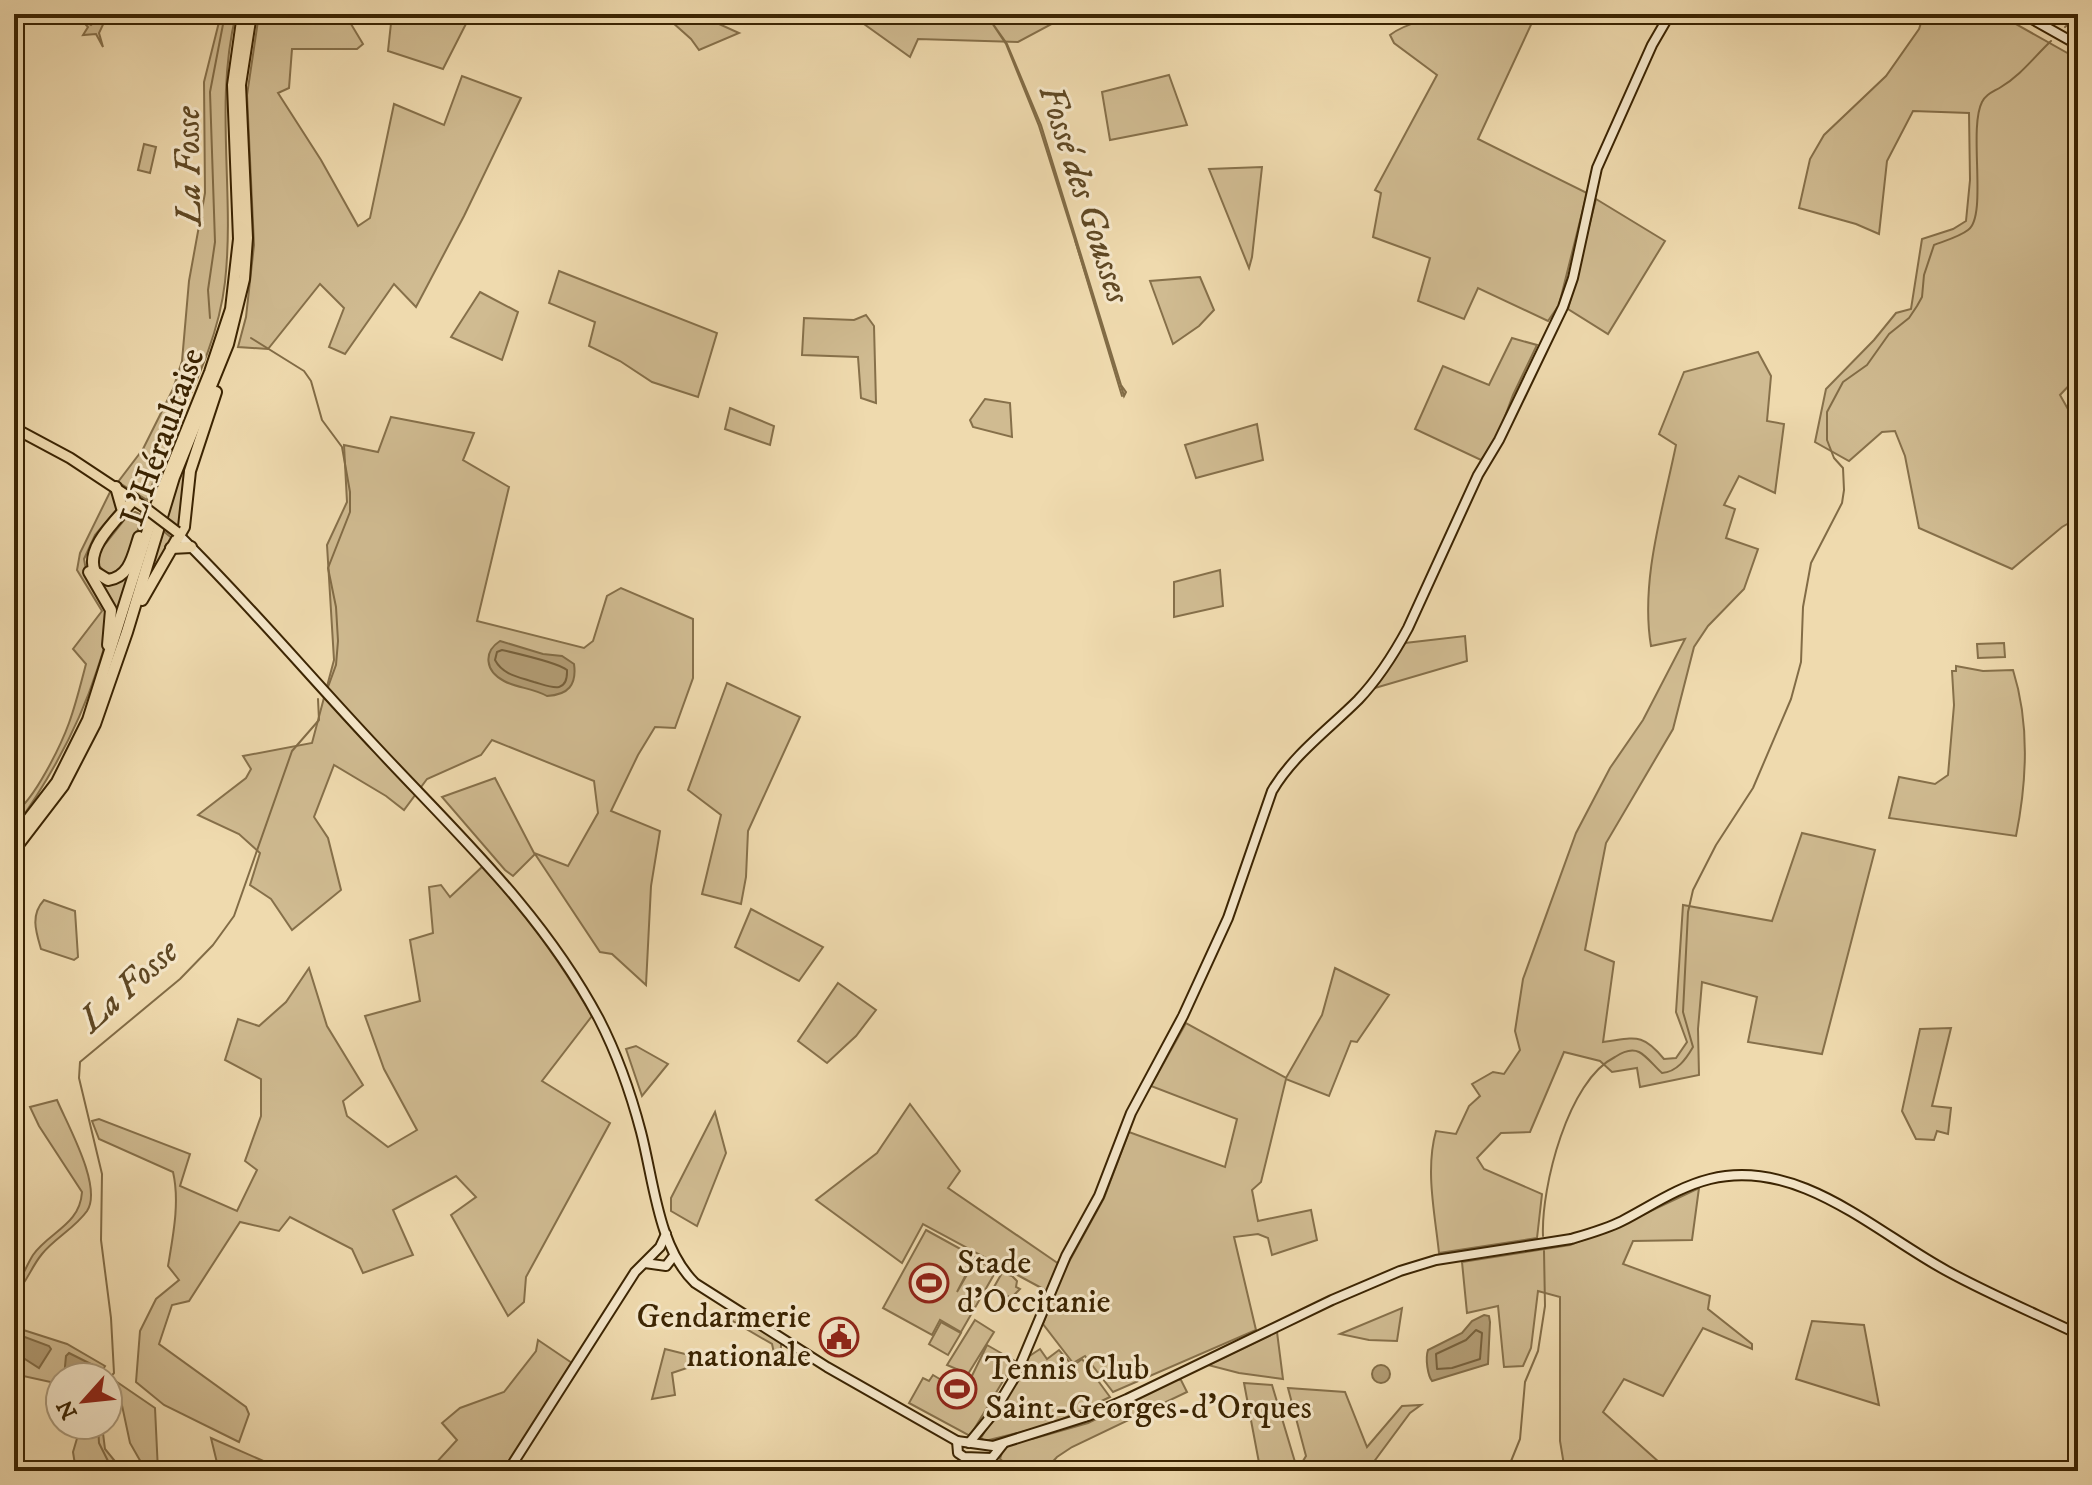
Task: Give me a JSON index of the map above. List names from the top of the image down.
{
  "streets": {
    "highway": ["L'Héraultaise"]
  },
  "water": ["La Fosse", "Fossé des Gousses"],
  "places": {
    "sports": ["Stade d'Occitanie", "Tennis Club Saint-Georges-d'Orques"],
    "public building": ["Gendarmerie nationale"]
  },
  "north": "bottom left"
}
